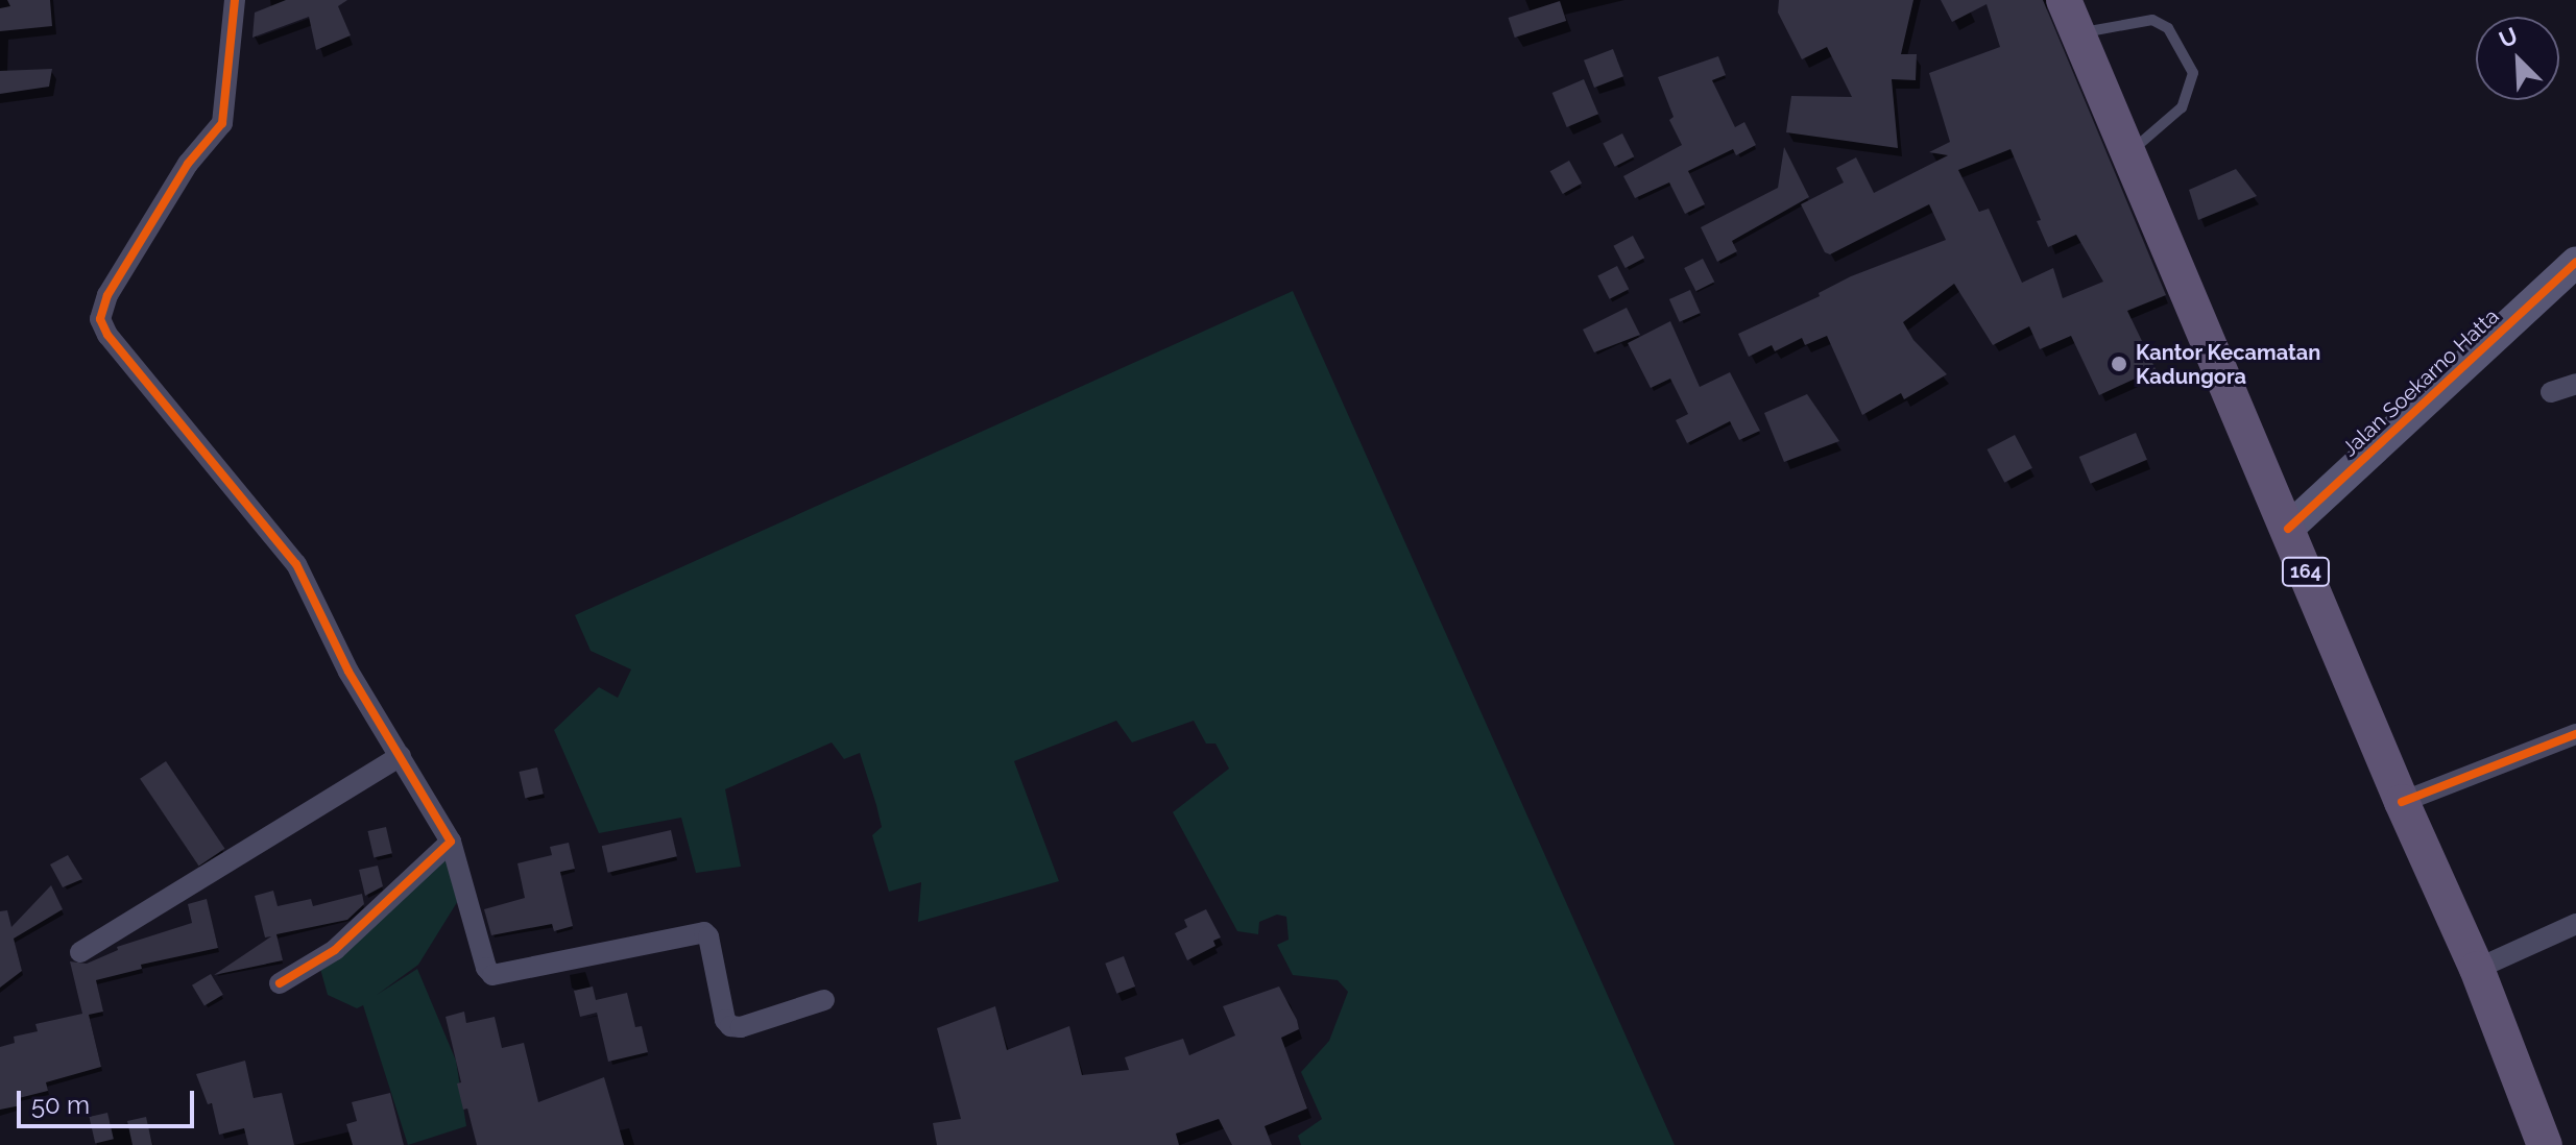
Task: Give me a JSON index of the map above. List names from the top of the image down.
{
  "streets": {
    "main road": ["164"],
    "street": ["Jalan Soekarno Hatta"]
  },
  "crossings": [
    ["Jalan Soekarno Hatta", "164"]
  ],
  "places": ["Kantor Kecamatan Kadungora"],
  "scale_bar": "50 m",
  "north": "top left"
}
